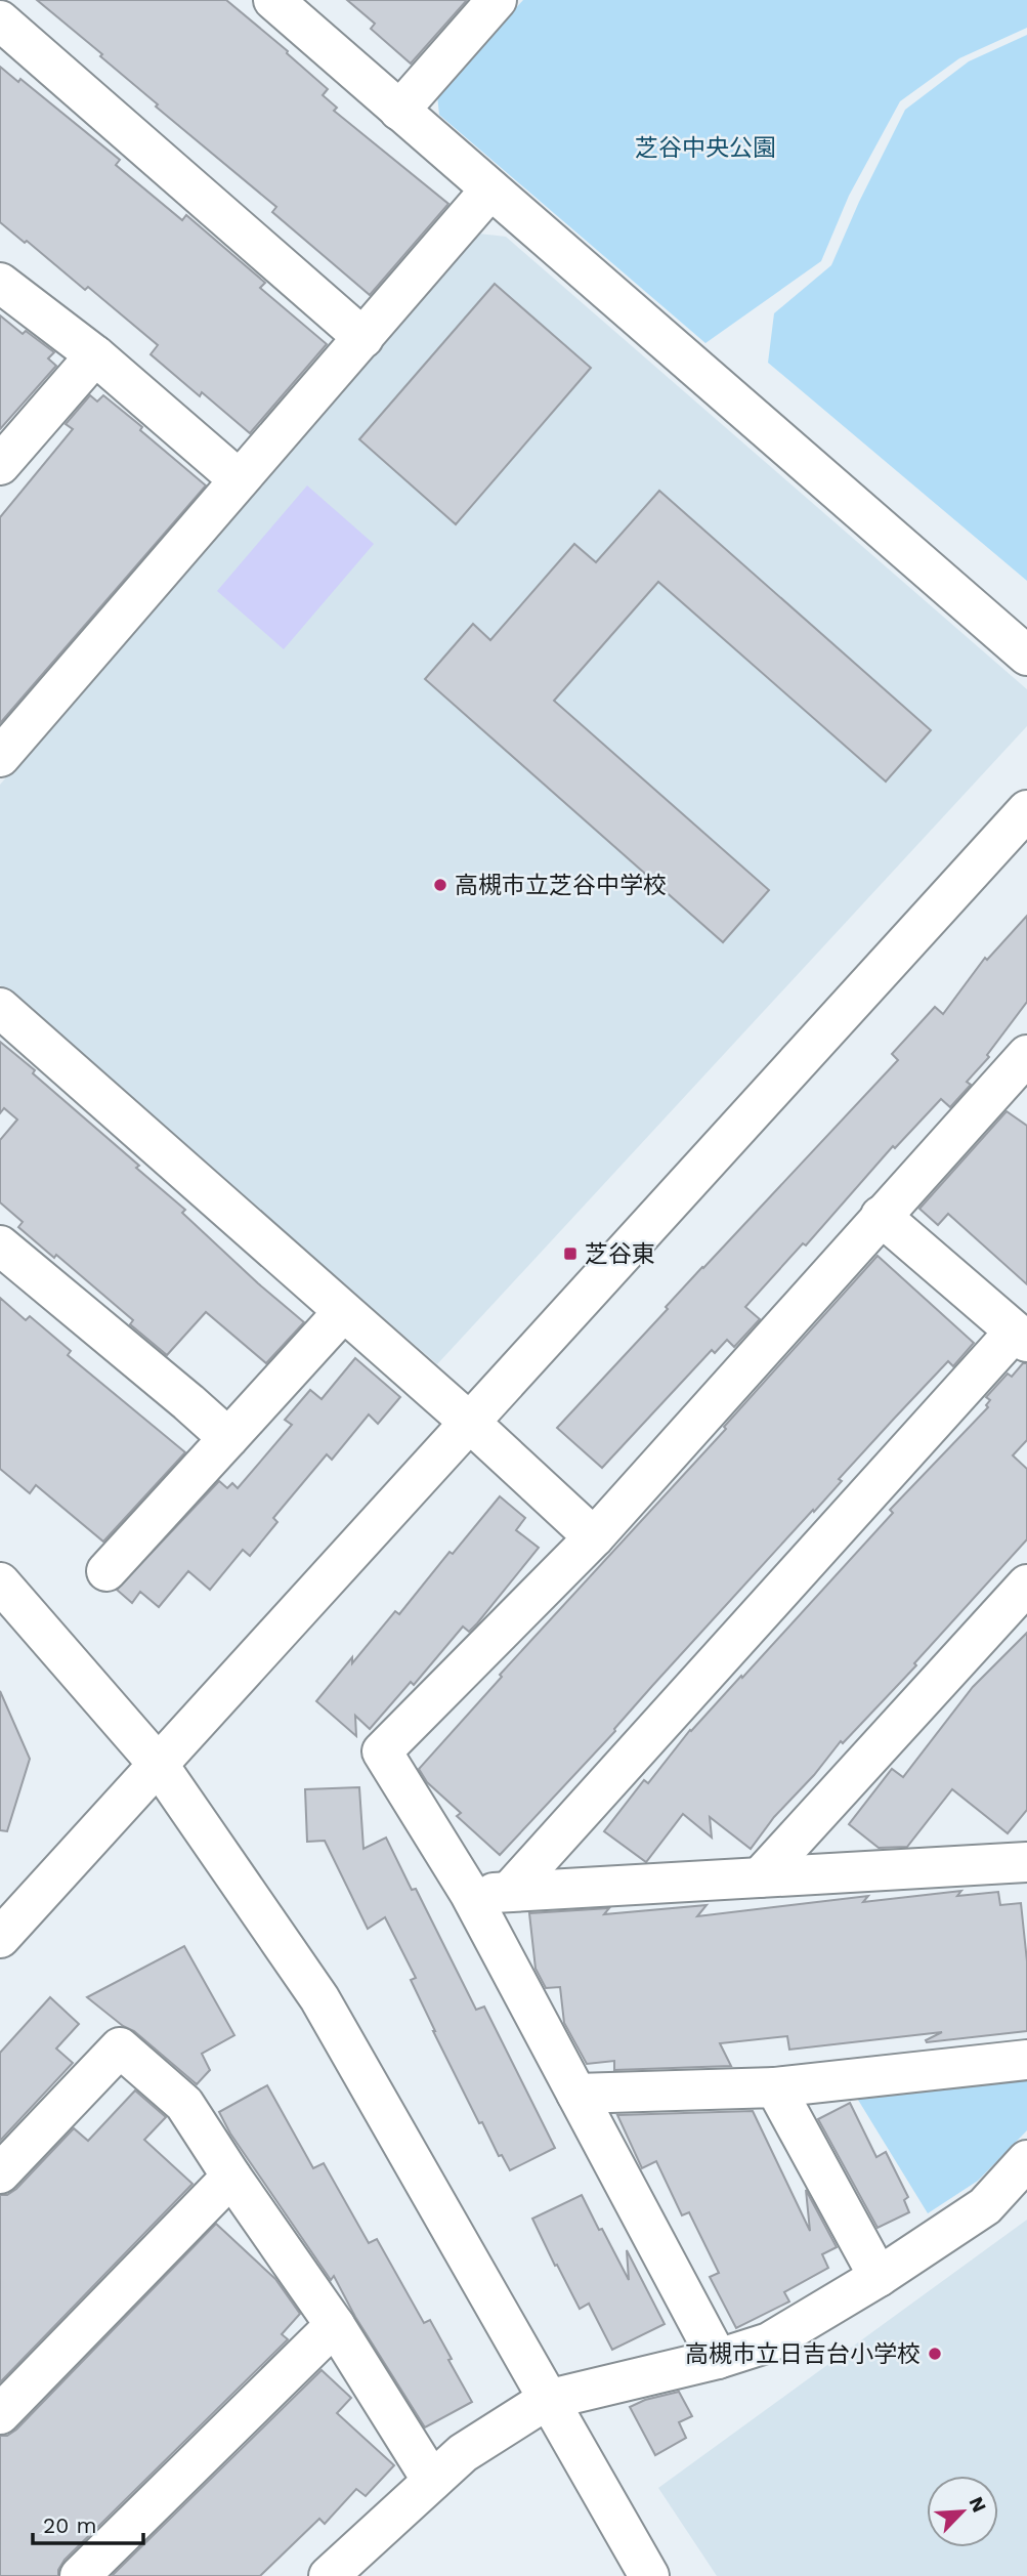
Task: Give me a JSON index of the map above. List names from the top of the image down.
{
  "parks": ["芝谷中央公園"],
  "places": {
    "other": ["高槻市立芝谷中学校", "高槻市立日吉台小学校"],
    "transit": ["芝谷東"]
  },
  "scale_bar": "20 m",
  "north": "top right"
}
